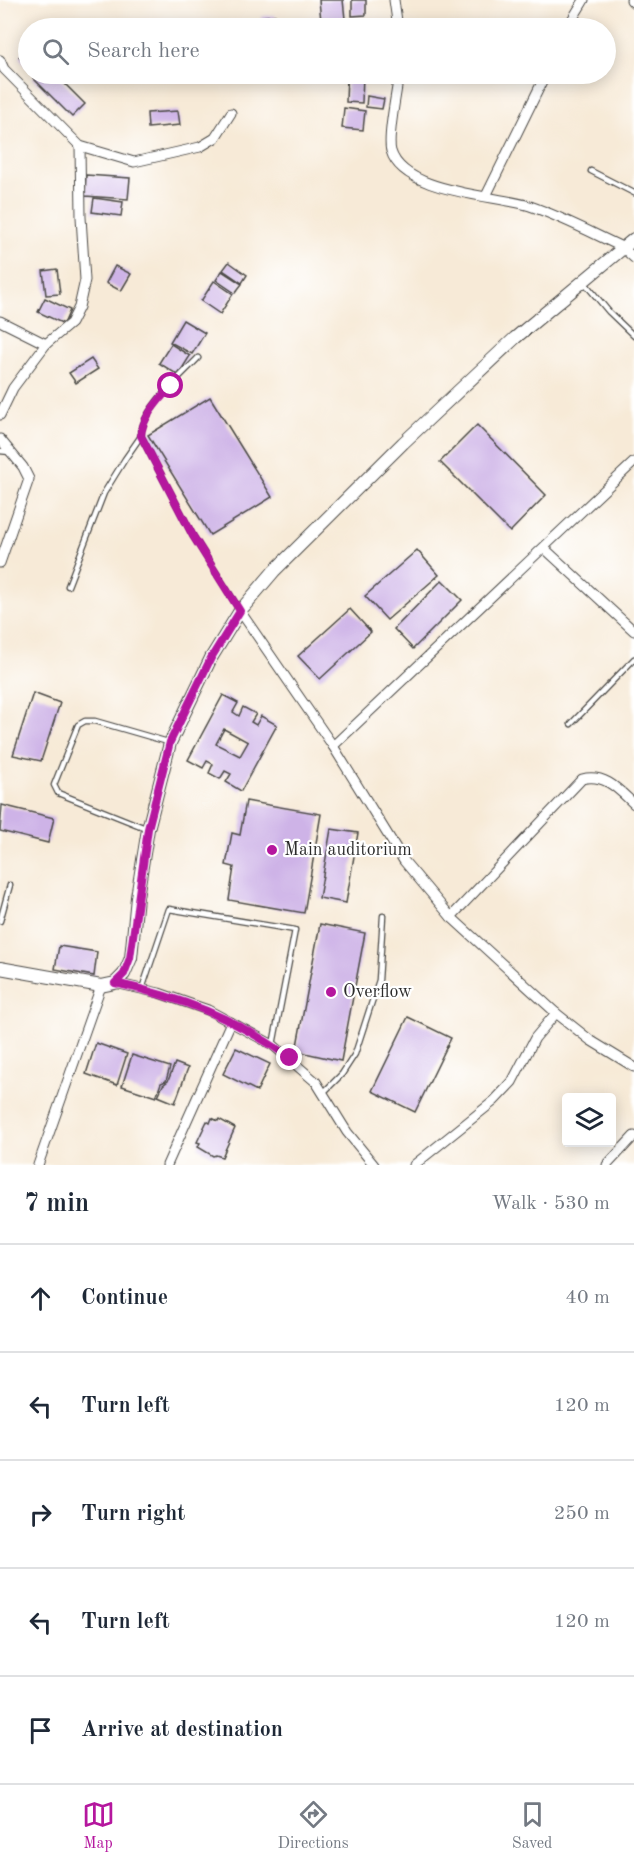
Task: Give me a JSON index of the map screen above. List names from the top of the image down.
{
  "places": ["Main auditorium", "Overflow"],
  "page": {
    "search": "Search here",
    "heading": ["7 min", "Walk · 530 m"],
    "list": [
      ["Continue", "40 m"],
      ["Turn left", "120 m"],
      ["Turn right", "250 m"],
      ["Turn left", "120 m"],
      "Arrive at destination"
    ],
    "nav": ["Map", "Directions", "Saved"]
  }
}
